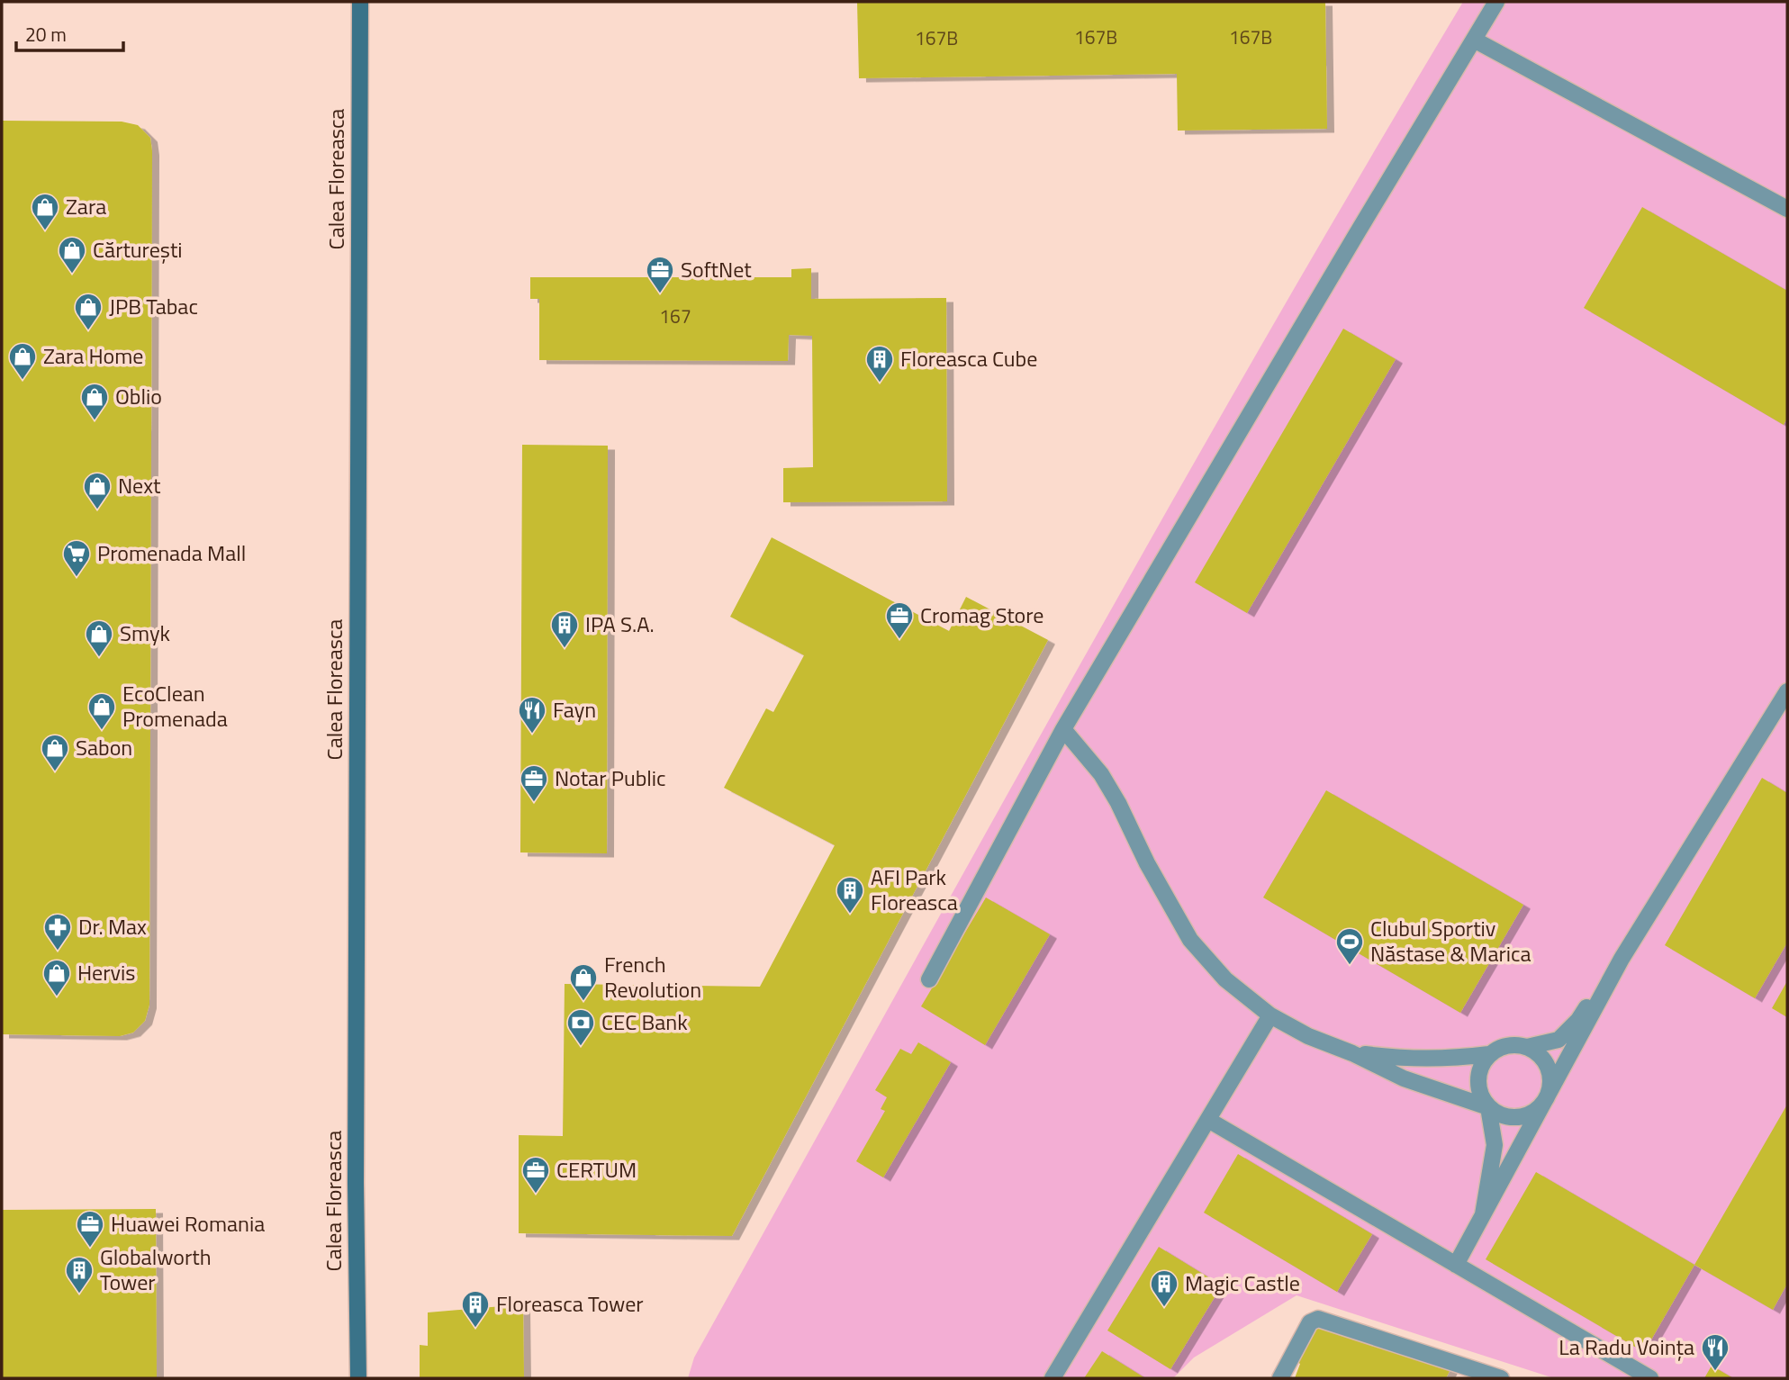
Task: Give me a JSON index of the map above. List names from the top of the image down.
{
  "streets": {
    "main road": ["Calea Floreasca"]
  },
  "places": {
    "shop": [
      "Zara",
      "Cărturești",
      "JPB Tabac",
      "Zara Home",
      "Oblio",
      "Next",
      "Smyk",
      "EcoClean Promenada",
      "Sabon",
      "Hervis",
      "French Revolution"
    ],
    "office": [
      "SoftNet",
      "Cromag Store",
      "Notar Public",
      "CERTUM",
      "Huawei Romania"
    ],
    "building": [
      "Floreasca Cube",
      "IPA S.A.",
      "AFI Park Floreasca",
      "Globalworth Tower",
      "Magic Castle",
      "Floreasca Tower"
    ],
    "supermarket": ["Promenada Mall"],
    "restaurant": ["Fayn", "La Radu Voința"],
    "pharmacy": ["Dr. Max"],
    "sports": ["Clubul Sportiv Năstase & Marica"],
    "bank": ["CEC Bank"]
  },
  "house_numbers": [
    "167B",
    "167B",
    "167B",
    "167"
  ],
  "scale_bar": "20 m"
}
